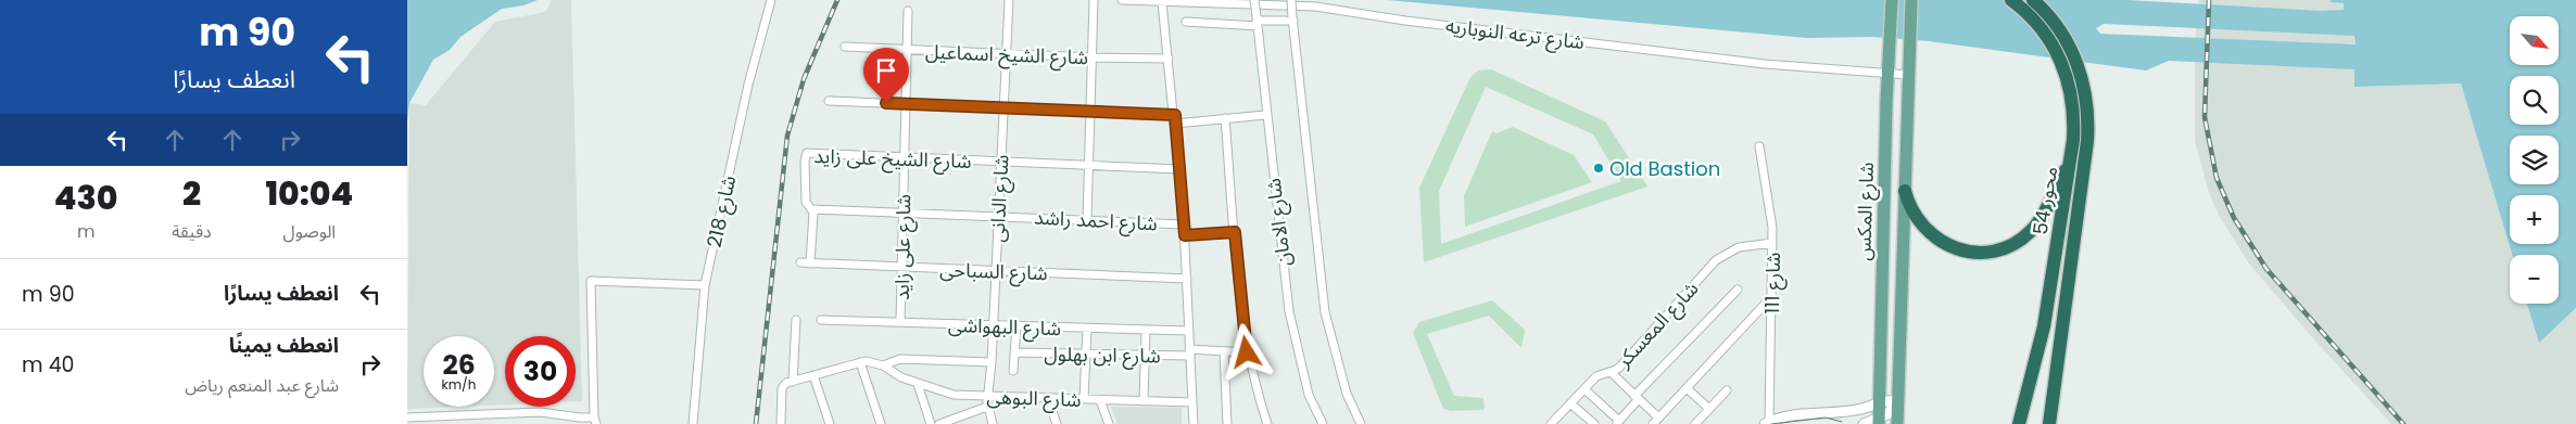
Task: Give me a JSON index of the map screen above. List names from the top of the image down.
{
  "streets": {
    "highway": ["محور 54"],
    "main road": ["شارع المكس"],
    "street": [
      "شارع ترعه النوباريه",
      "شارع الشيخ اسماعيل",
      "شارع الشيخ على زايد",
      "شارع الدانى",
      "شارع 218",
      "شارع احمد راشد",
      "شارع الامان",
      "شارع على زايد",
      "شارع السباحى",
      "شارع 111",
      "شارع المعسكر",
      "شارع البهواشى",
      "شارع ابن بهلول",
      "شارع البوهى"
    ]
  },
  "crossings": [
    ["شارع ترعه النوباريه", "شارع المكس"],
    ["شارع الشيخ اسماعيل", "شارع الدانى"],
    ["شارع الشيخ اسماعيل", "شارع على زايد"],
    ["شارع الشيخ على زايد", "شارع الدانى"],
    ["شارع الشيخ على زايد", "شارع احمد راشد"],
    ["شارع الشيخ على زايد", "شارع على زايد"],
    ["شارع الدانى", "شارع احمد راشد"],
    ["شارع الدانى", "شارع السباحى"],
    ["شارع الدانى", "شارع البهواشى"],
    ["شارع الدانى", "شارع البوهى"],
    ["شارع احمد راشد", "شارع على زايد"],
    ["شارع على زايد", "شارع السباحى"],
    ["شارع على زايد", "شارع البهواشى"],
    ["شارع 111", "شارع المعسكر"]
  ],
  "places": ["Old Bastion"],
  "north": "bottom right",
  "page": {
    "turn": ["90 m", "انعطف يسارًا"],
    "map_buttons": ["+", "−"],
    "eta": [
      "10:04",
      "الوصول",
      "2",
      "دقيقة",
      "430",
      "m"
    ],
    "list": [
      {
        "name": "انعطف يسارًا",
        "value": "90 m"
      },
      {
        "name": "انعطف يمينًا",
        "note": "شارع عبد المنعم رياض",
        "value": "40 m"
      }
    ],
    "speed": "26 km/h",
    "limit": "30"
  }
}
